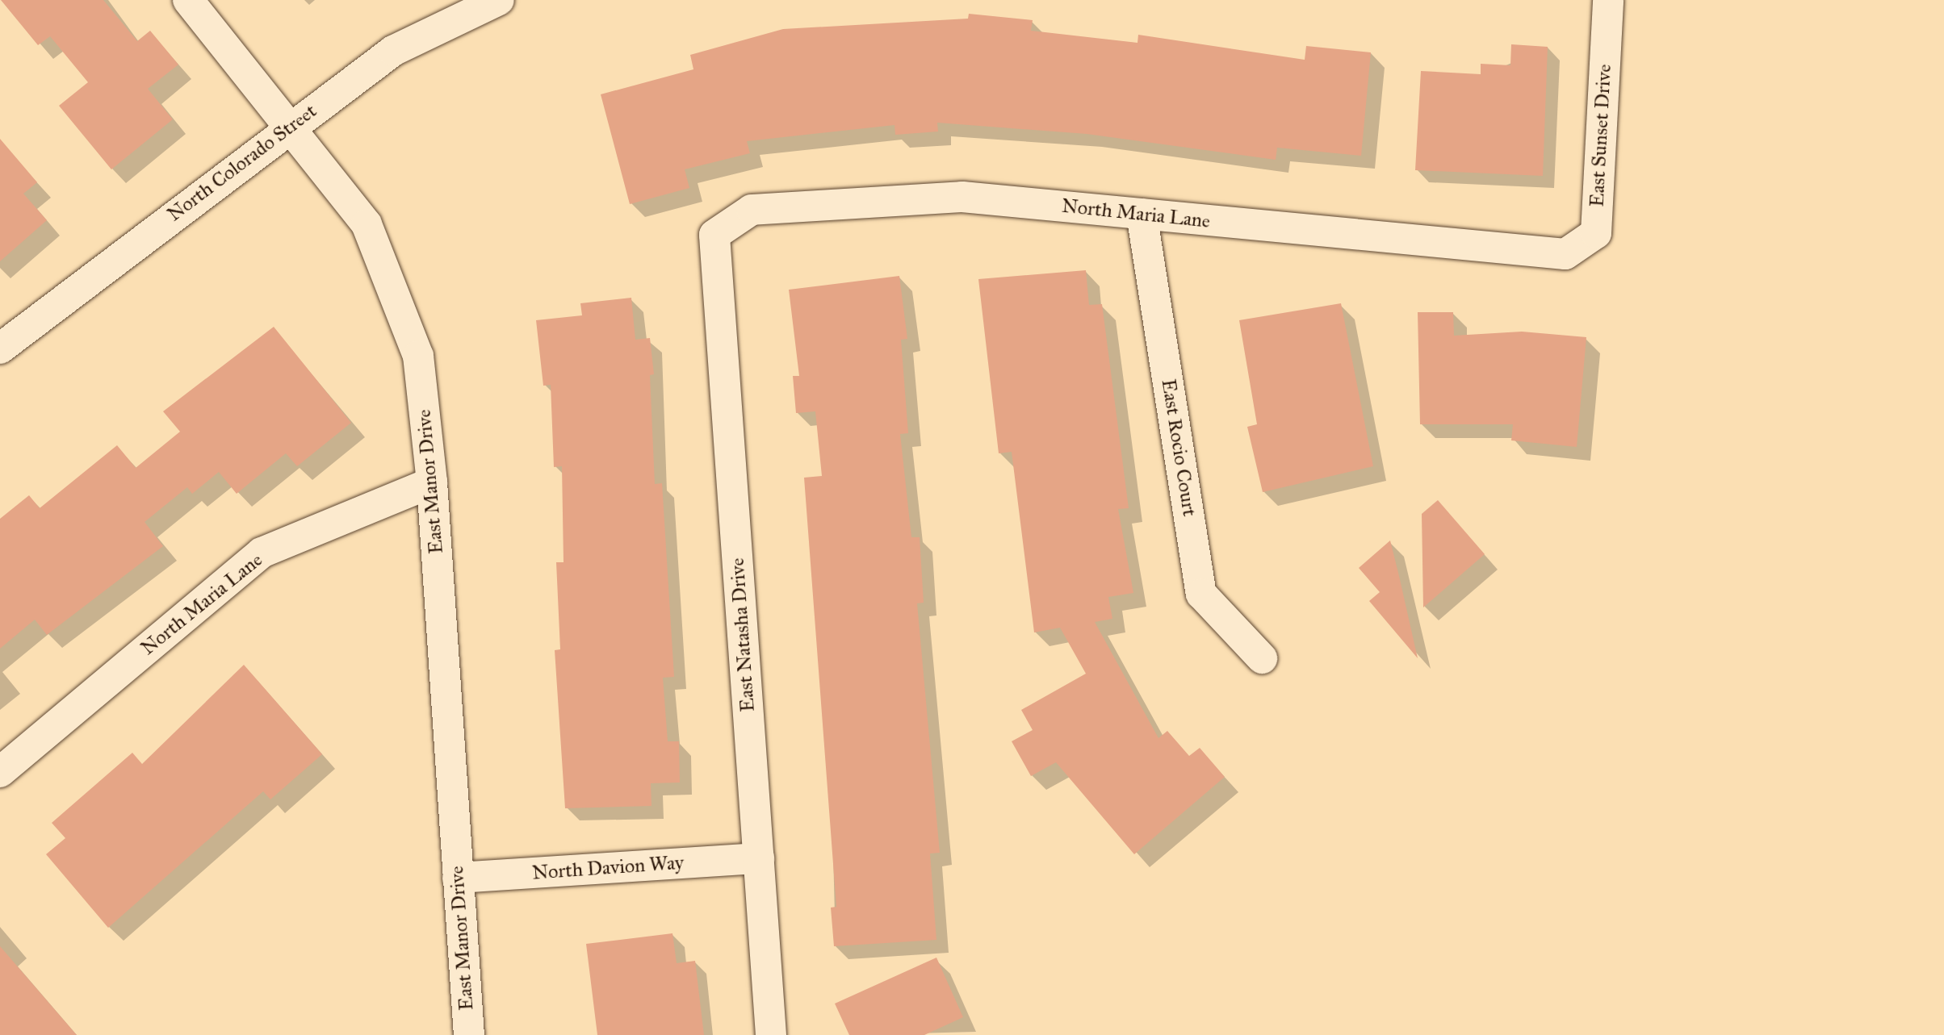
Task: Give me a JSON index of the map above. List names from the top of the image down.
{
  "streets": {
    "street": [
      "East Sunset Drive",
      "North Colorado Street",
      "North Maria Lane",
      "East Rocio Court",
      "East Manor Drive",
      "East Natasha Drive",
      "North Davion Way"
    ]
  },
  "crossings": [
    ["East Sunset Drive", "North Maria Lane"],
    ["North Colorado Street", "East Manor Drive"],
    ["North Maria Lane", "East Rocio Court"],
    ["North Maria Lane", "East Manor Drive"],
    ["North Maria Lane", "East Natasha Drive"],
    ["East Manor Drive", "North Davion Way"],
    ["East Natasha Drive", "North Davion Way"]
  ]
}
